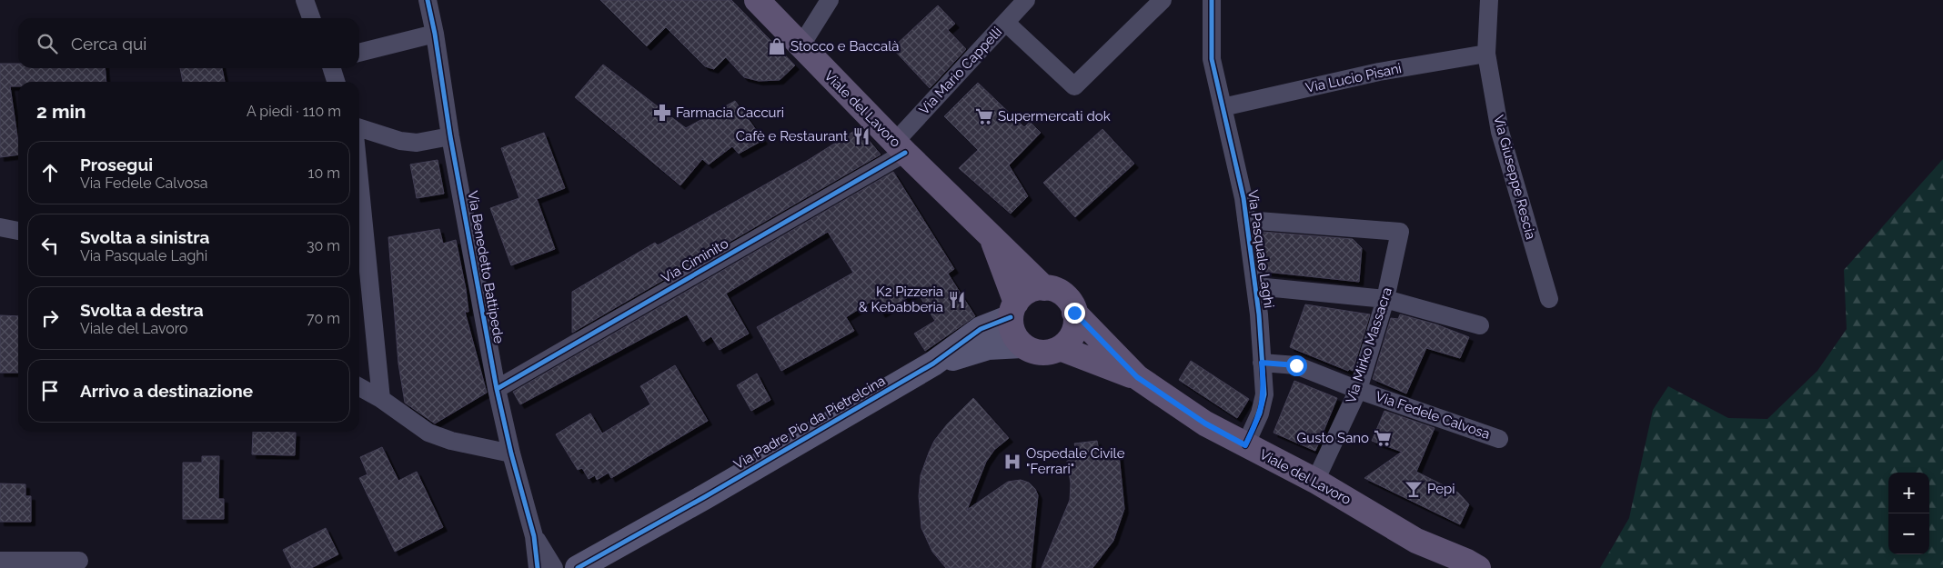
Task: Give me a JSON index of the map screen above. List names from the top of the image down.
{
  "streets": {
    "main road": ["Viale del Lavoro"],
    "street": [
      "Via Mario Cappelli",
      "Via Lucio Pisani",
      "Via Giuseppe Rescia",
      "Via Pasquale Laghi",
      "Via Ciminito",
      "Via Benedetto Battipede",
      "Via Mirko Massacra",
      "Via Fedele Calvosa",
      "Via Padre Pio da Pietrelcina"
    ]
  },
  "crossings": [
    ["Via Mario Cappelli", "Viale del Lavoro"],
    ["Via Mario Cappelli", "Via Ciminito"],
    ["Via Lucio Pisani", "Via Giuseppe Rescia"],
    ["Via Lucio Pisani", "Via Pasquale Laghi"],
    ["Viale del Lavoro", "Via Pasquale Laghi"],
    ["Viale del Lavoro", "Via Ciminito"],
    ["Viale del Lavoro", "Via Mirko Massacra"],
    ["Viale del Lavoro", "Via Padre Pio da Pietrelcina"],
    ["Via Pasquale Laghi", "Via Mirko Massacra"],
    ["Via Pasquale Laghi", "Via Fedele Calvosa"],
    ["Via Ciminito", "Via Benedetto Battipede"],
    ["Via Mirko Massacra", "Via Fedele Calvosa"]
  ],
  "places": {
    "shop": ["Stocco e Baccalà"],
    "pharmacy": ["Farmacia Caccuri"],
    "supermarket": ["Supermercati dok", "Gusto Sano"],
    "restaurant": ["Cafè e Restaurant", "K2 Pizzeria & Kebabberia"],
    "hospital": ["Ospedale Civile \"Ferrari\""],
    "bar": ["Pepi"]
  },
  "page": {
    "search": "Cerca qui",
    "heading": ["2 min", "A piedi · 110 m"],
    "list": [
      ["Prosegui", "Via Fedele Calvosa", "10 m"],
      ["Svolta a sinistra", "Via Pasquale Laghi", "30 m"],
      ["Svolta a destra", "Viale del Lavoro", "70 m"],
      "Arrivo a destinazione"
    ],
    "map_buttons": ["+", "−"]
  }
}
